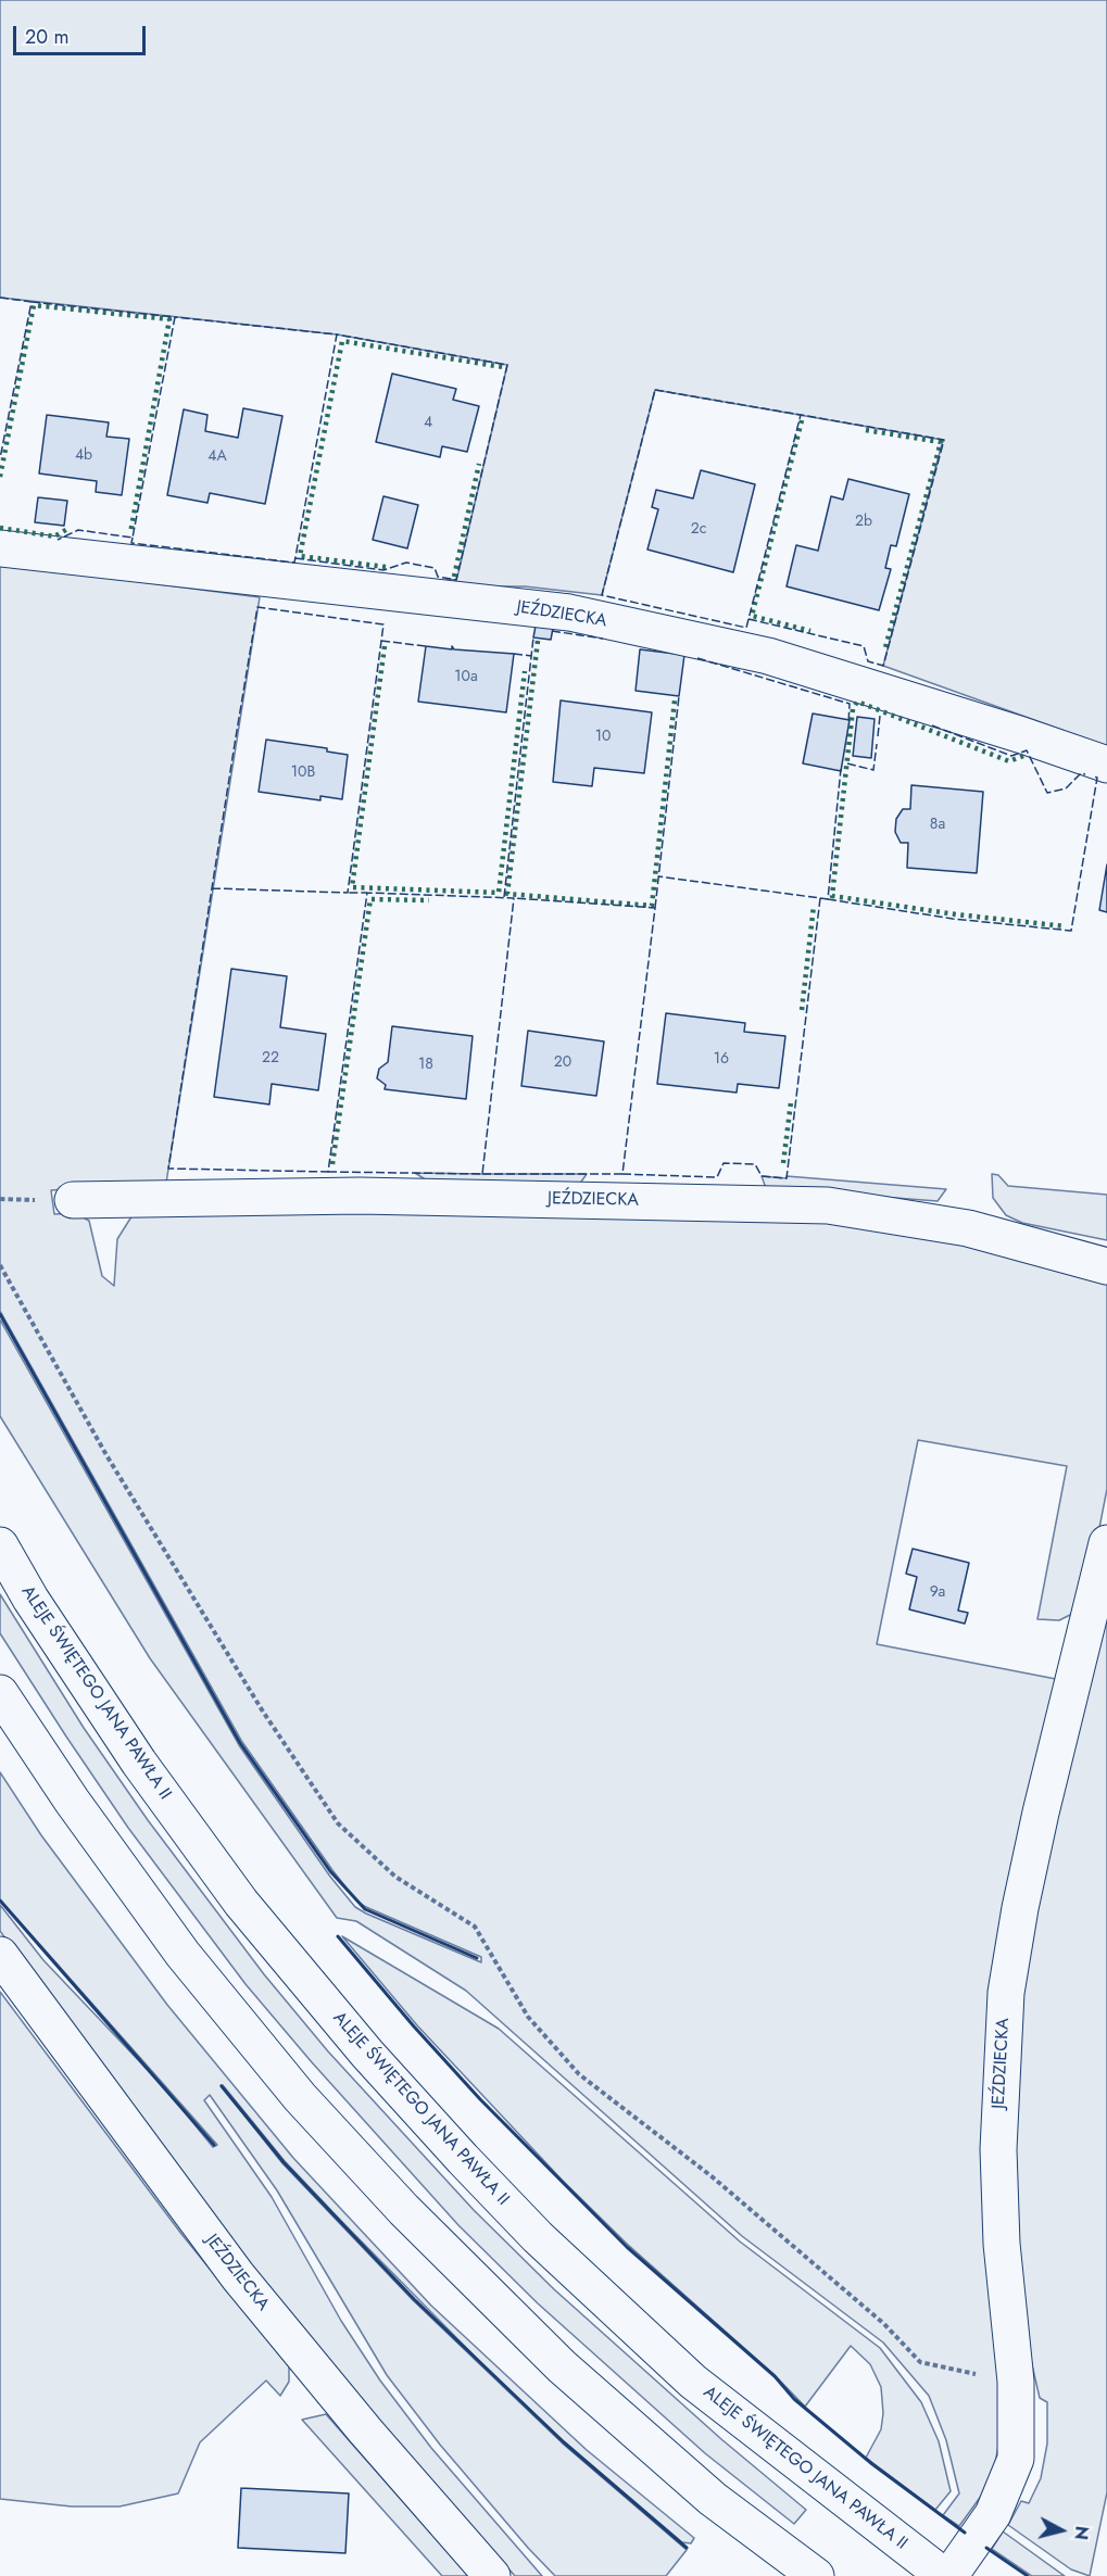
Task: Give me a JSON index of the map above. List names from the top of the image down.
{
  "streets": {
    "main road": ["JEŹDZIECKA", "ALEJE ŚWIĘTEGO JANA PAWŁA II"]
  },
  "house_numbers": [
    "4",
    "4b",
    "4A",
    "2b",
    "2c",
    "10a",
    "10",
    "10B",
    "8a",
    "22",
    "16",
    "20",
    "18",
    "9a"
  ],
  "scale_bar": "20 m",
  "north": "right"
}
